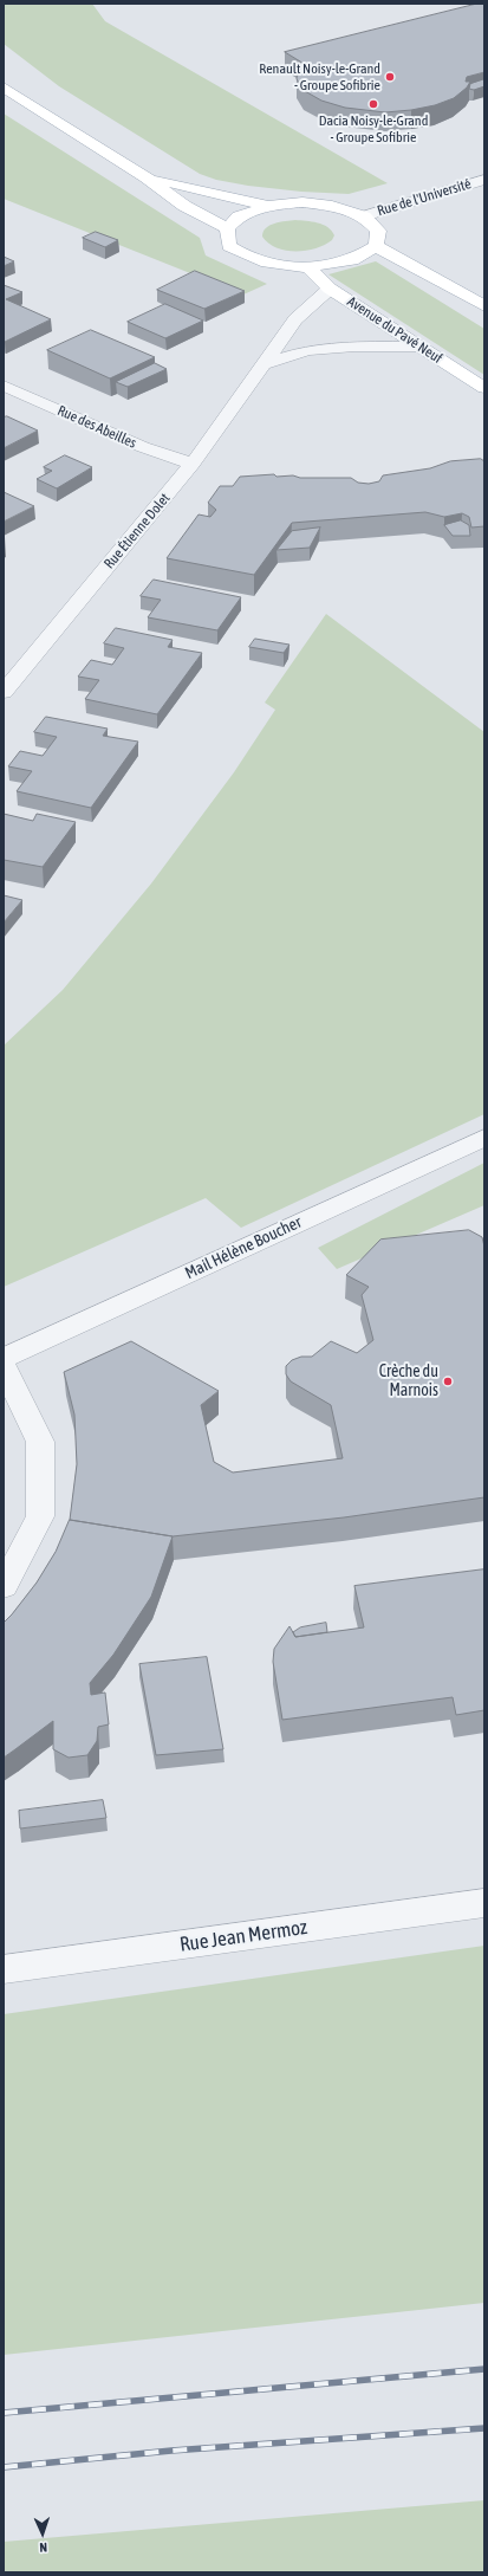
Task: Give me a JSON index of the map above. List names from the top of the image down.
{
  "streets": {
    "main road": ["Avenue du Pavé Neuf"],
    "street": [
      "Rue de l'Université",
      "Rue des Abeilles",
      "Rue Étienne Dolet",
      "Mail Hélène Boucher",
      "Rue Jean Mermoz"
    ]
  },
  "crossings": [
    ["Avenue du Pavé Neuf", "Rue Étienne Dolet"],
    ["Rue des Abeilles", "Rue Étienne Dolet"]
  ],
  "places": ["Renault Noisy-le-Grand - Groupe Sofibrie", "Dacia Noisy-le-Grand - Groupe Sofibrie", "Crèche du Marnois"],
  "north": "bottom"
}
